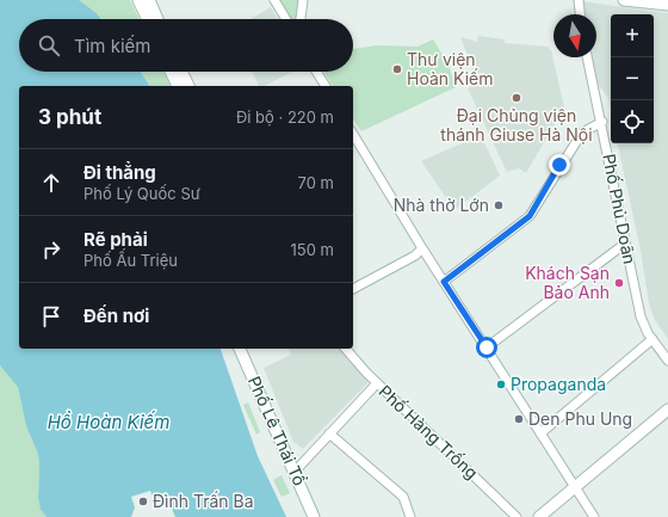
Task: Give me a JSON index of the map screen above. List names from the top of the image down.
{
  "streets": {
    "main road": ["Phố Lê Thái Tổ"],
    "street": ["Phố Phủ Doãn", "Phố Hàng Trống"]
  },
  "water": ["Hồ Hoàn Kiếm"],
  "places": [
    "Thư viện Hoàn Kiếm",
    "Đại Chủng viện thánh Giuse Hà Nội",
    "Nhà thờ Lớn",
    "Khách Sạn Bảo Anh",
    "Propaganda",
    "Den Phu Ung",
    "Đình Trấn Ba"
  ],
  "north": "bottom",
  "page": {
    "map_buttons": ["+", "−"],
    "search": "Tìm kiếm",
    "heading": ["3 phút", "Đi bộ · 220 m"],
    "list": [
      ["Đi thẳng", "Phố Lý Quốc Sư", "70 m"],
      ["Rẽ phải", "Phố Ấu Triệu", "150 m"],
      "Đến nơi"
    ]
  }
}
